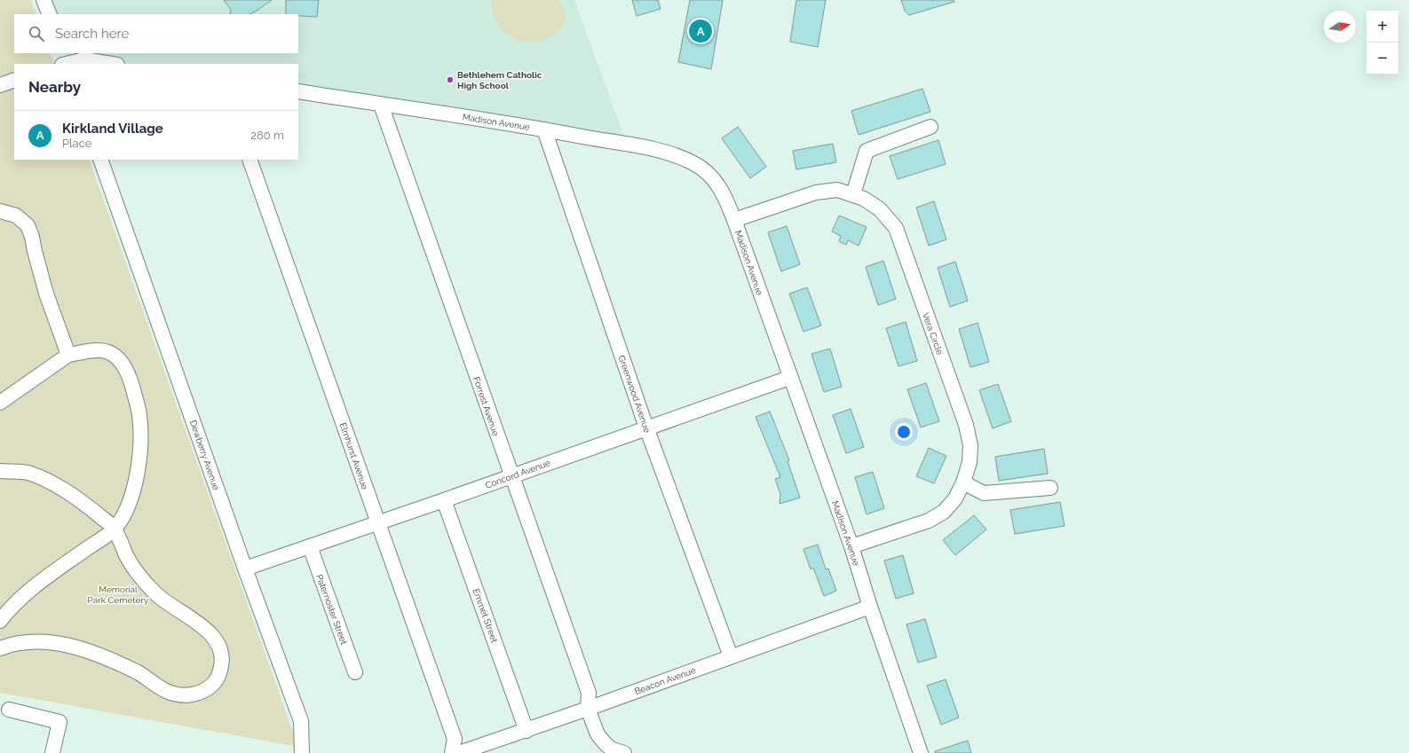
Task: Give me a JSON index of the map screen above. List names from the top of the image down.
{
  "streets": {
    "street": [
      "Madison Avenue",
      "Vera Circle",
      "Greenwood Avenue",
      "Forrest Avenue",
      "Dewberry Avenue",
      "Elmhurst Avenue",
      "Concord Avenue",
      "Paternoster Street",
      "Emmet Street",
      "Beacon Avenue"
    ]
  },
  "crossings": [
    ["Madison Avenue", "Vera Circle"],
    ["Madison Avenue", "Greenwood Avenue"],
    ["Madison Avenue", "Forrest Avenue"],
    ["Madison Avenue", "Concord Avenue"],
    ["Madison Avenue", "Beacon Avenue"],
    ["Greenwood Avenue", "Concord Avenue"],
    ["Greenwood Avenue", "Beacon Avenue"],
    ["Forrest Avenue", "Concord Avenue"],
    ["Forrest Avenue", "Beacon Avenue"],
    ["Dewberry Avenue", "Concord Avenue"],
    ["Elmhurst Avenue", "Concord Avenue"],
    ["Concord Avenue", "Paternoster Street"],
    ["Concord Avenue", "Emmet Street"],
    ["Emmet Street", "Beacon Avenue"]
  ],
  "parks": ["Memorial Park Cemetery"],
  "places": ["Bethlehem Catholic High School"],
  "north": "right",
  "page": {
    "map_buttons": ["+", "−"],
    "search": "Search here",
    "pins": "A",
    "heading": "Nearby",
    "list": [
      {
        "mark": "A",
        "name": "Kirkland Village",
        "note": "Place",
        "value": "280 m"
      }
    ]
  }
}
